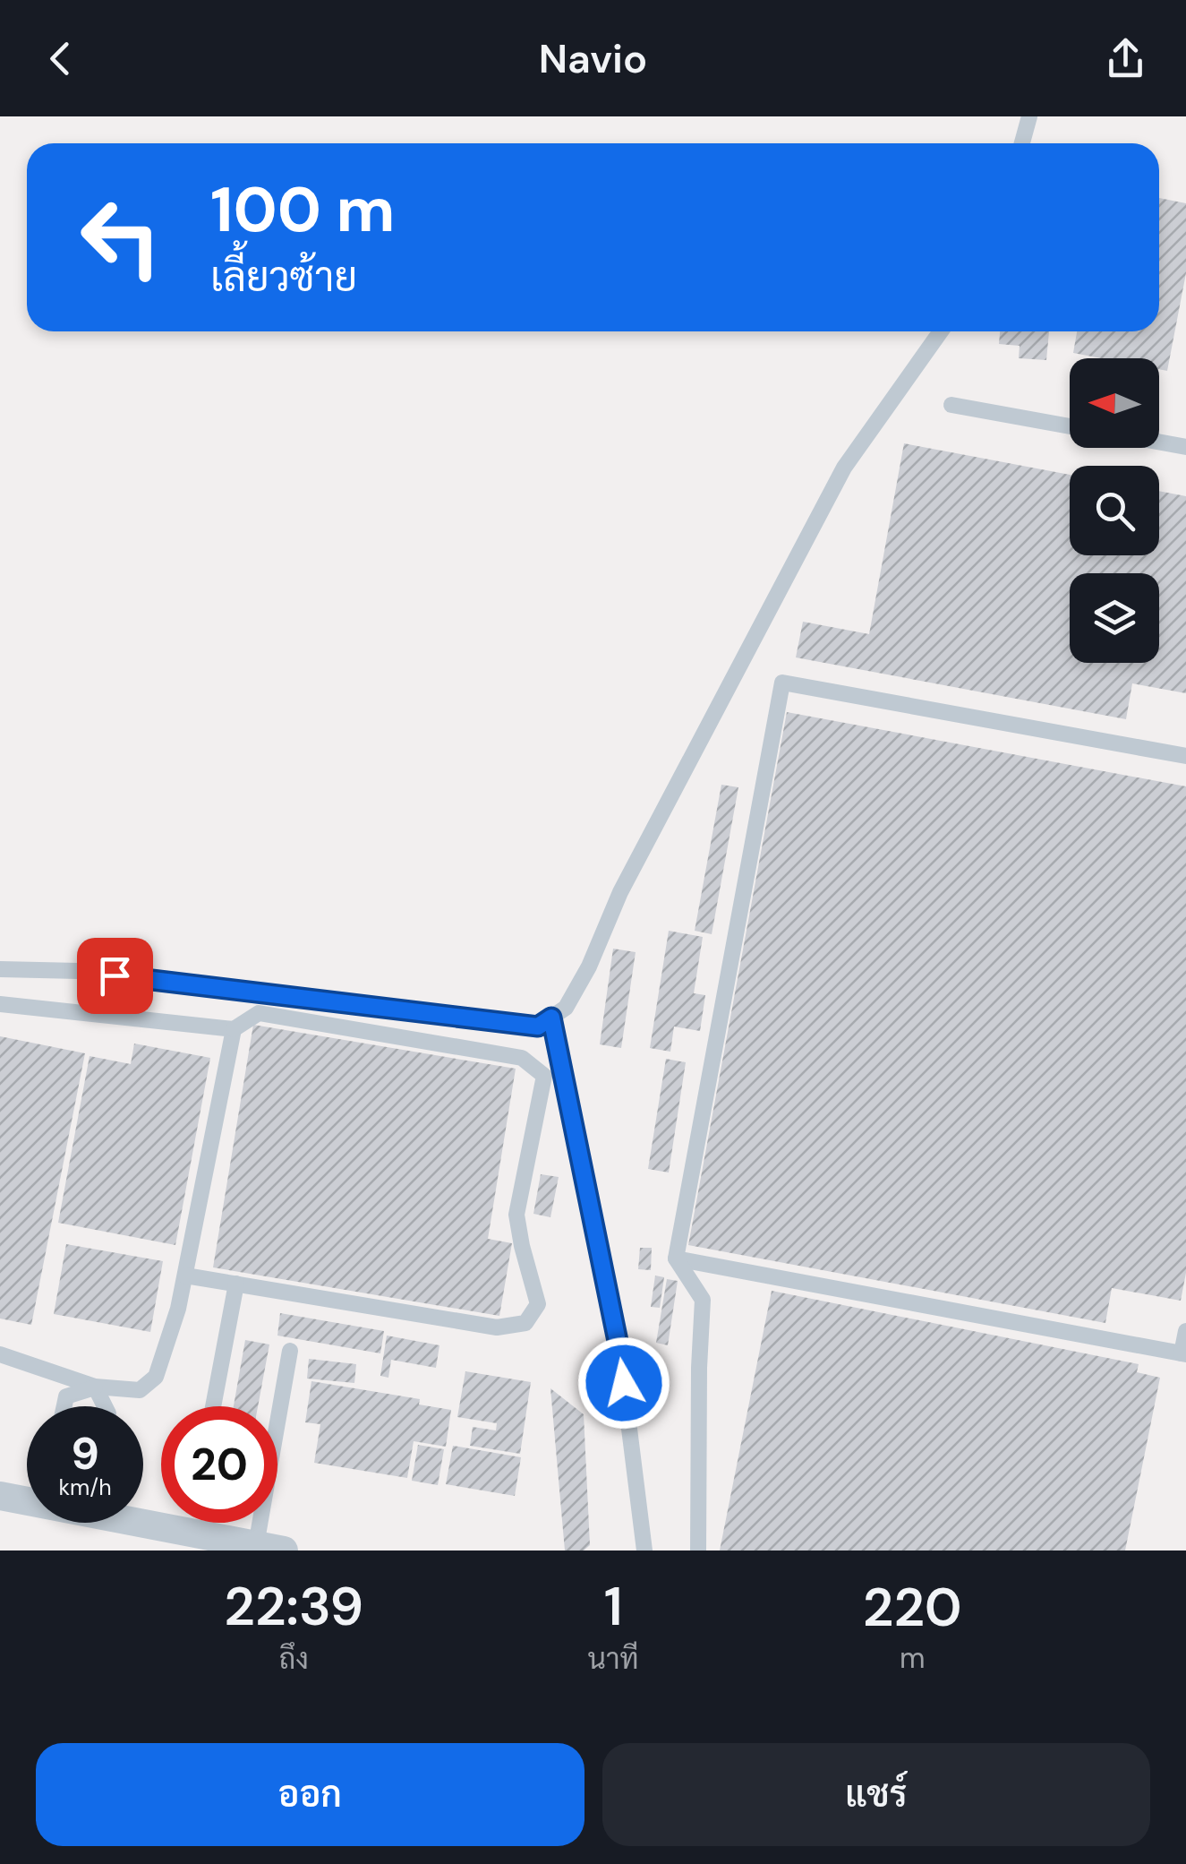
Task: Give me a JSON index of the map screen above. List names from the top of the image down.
{
  "north": "left",
  "page": {
    "header": "Navio",
    "turn": ["100 m", "เลี้ยวซ้าย"],
    "speed": "9 km/h",
    "limit": "20",
    "eta": [
      "22:39",
      "ถึง",
      "1",
      "นาที",
      "220",
      "m"
    ],
    "buttons": ["ออก", "แชร์"]
  }
}
